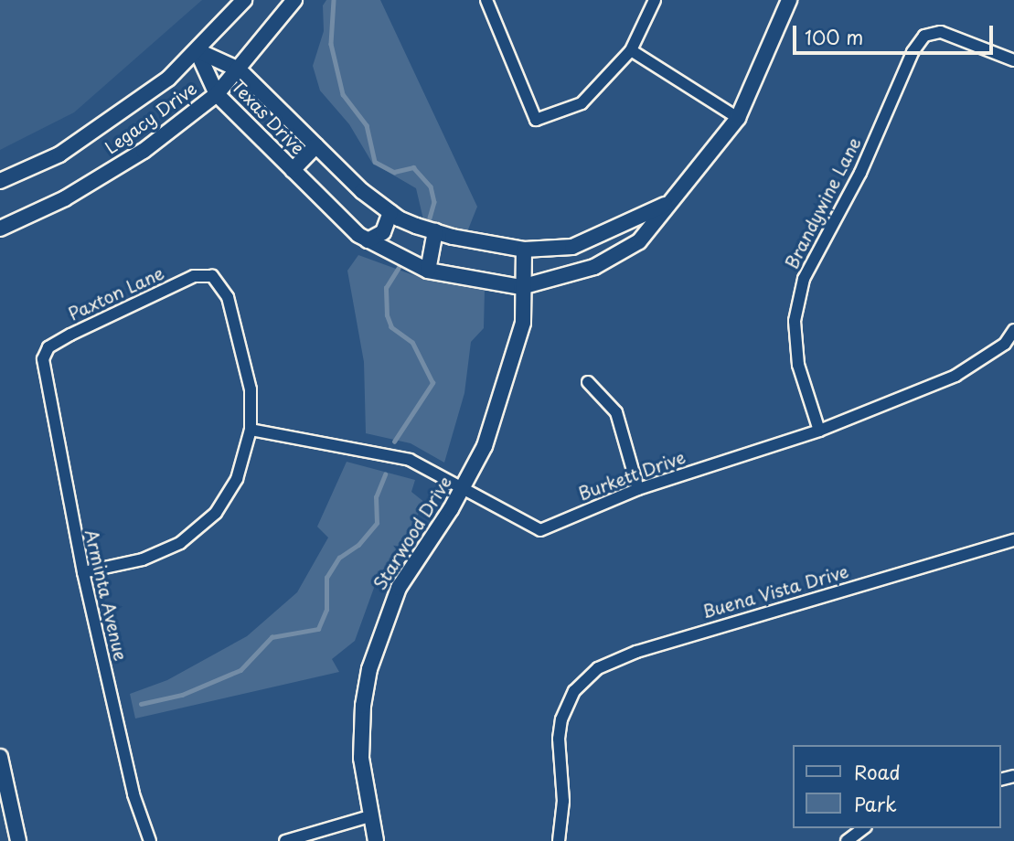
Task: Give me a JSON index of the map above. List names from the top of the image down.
{
  "streets": {
    "street": [
      "Texas Drive",
      "Legacy Drive",
      "Brandywine Lane",
      "Paxton Lane",
      "Burkett Drive",
      "Starwood Drive",
      "Buena Vista Drive",
      "Arminta Avenue"
    ]
  },
  "crossings": [
    ["Texas Drive", "Legacy Drive"],
    ["Texas Drive", "Starwood Drive"],
    ["Brandywine Lane", "Burkett Drive"],
    ["Paxton Lane", "Burkett Drive"],
    ["Paxton Lane", "Arminta Avenue"],
    ["Burkett Drive", "Starwood Drive"]
  ],
  "legend": ["Road", "Park"],
  "scale_bar": "100 m"
}
